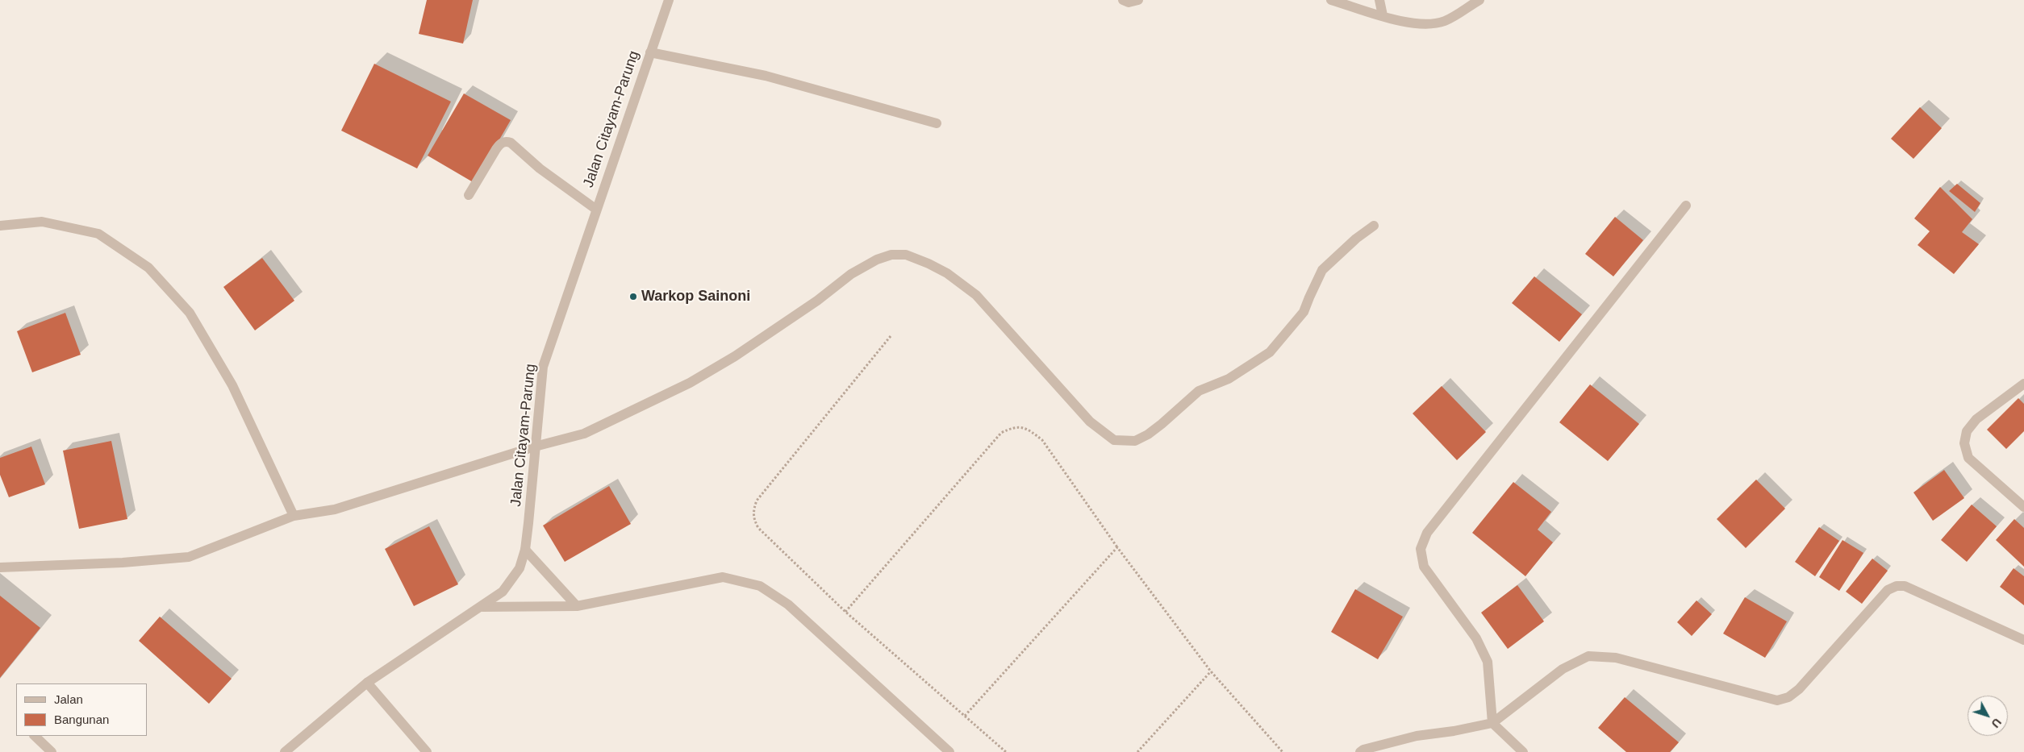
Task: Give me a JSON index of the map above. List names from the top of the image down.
{
  "streets": {
    "street": ["Jalan Citayam-Parung"]
  },
  "places": ["Warkop Sainoni"],
  "legend": ["Jalan", "Bangunan"],
  "north": "bottom right"
}
